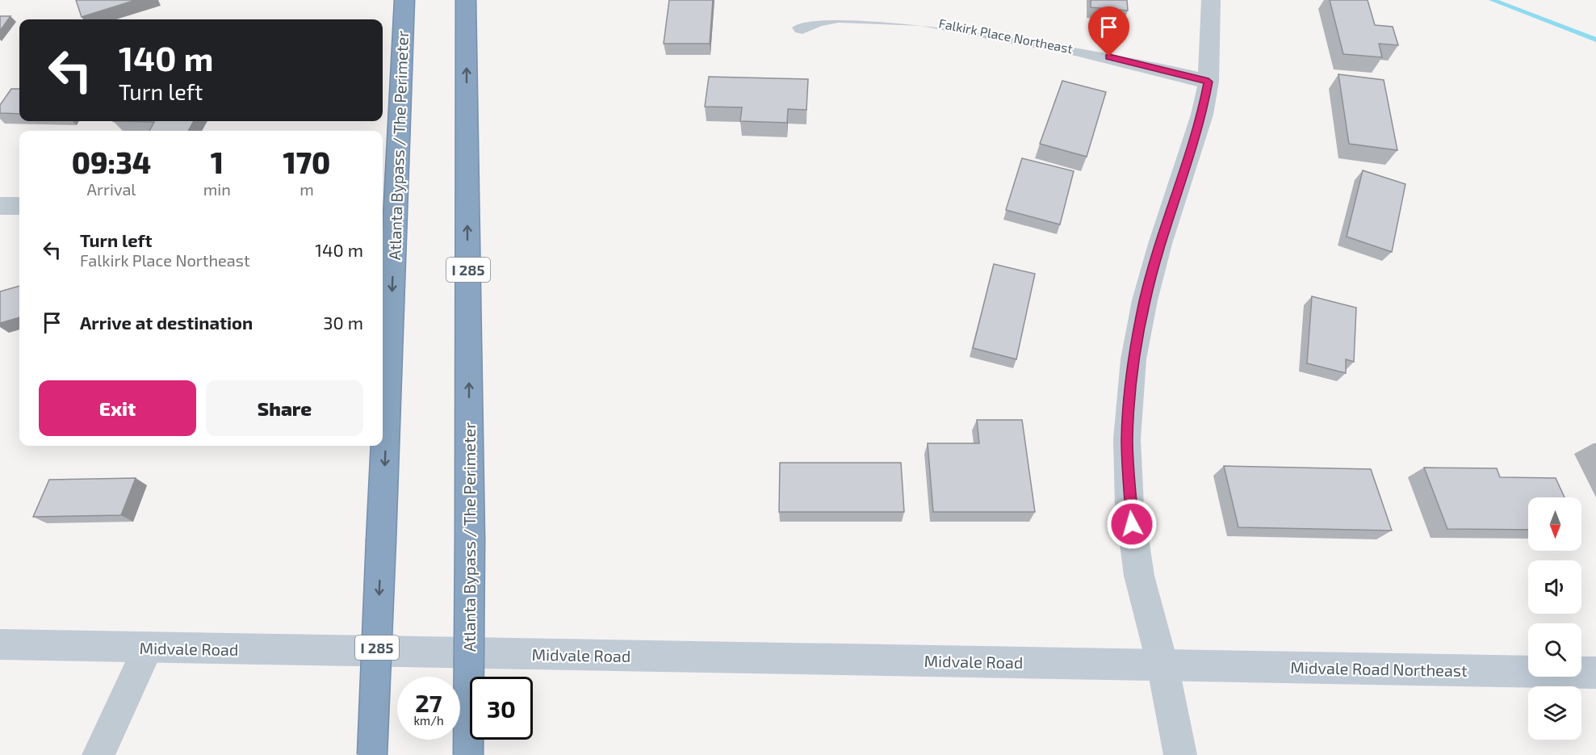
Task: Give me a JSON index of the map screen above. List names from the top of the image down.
{
  "streets": {
    "highway": ["Atlanta Bypass / The Perimeter", "I 285"],
    "street": ["Falkirk Place Northeast", "Midvale Road", "Midvale Road Northeast"]
  },
  "crossings": [
    ["Midvale Road", "Midvale Road Northeast"]
  ],
  "north": "bottom",
  "page": {
    "turn": ["140 m", "Turn left"],
    "eta": [
      "09:34",
      "Arrival",
      "1",
      "min",
      "170",
      "m"
    ],
    "list": [
      {
        "name": "Turn left",
        "note": "Falkirk Place Northeast",
        "value": "140 m"
      },
      {
        "name": "Arrive at destination",
        "value": "30 m"
      }
    ],
    "buttons": ["Exit", "Share"],
    "speed": "27 km/h",
    "limit": "30"
  }
}
